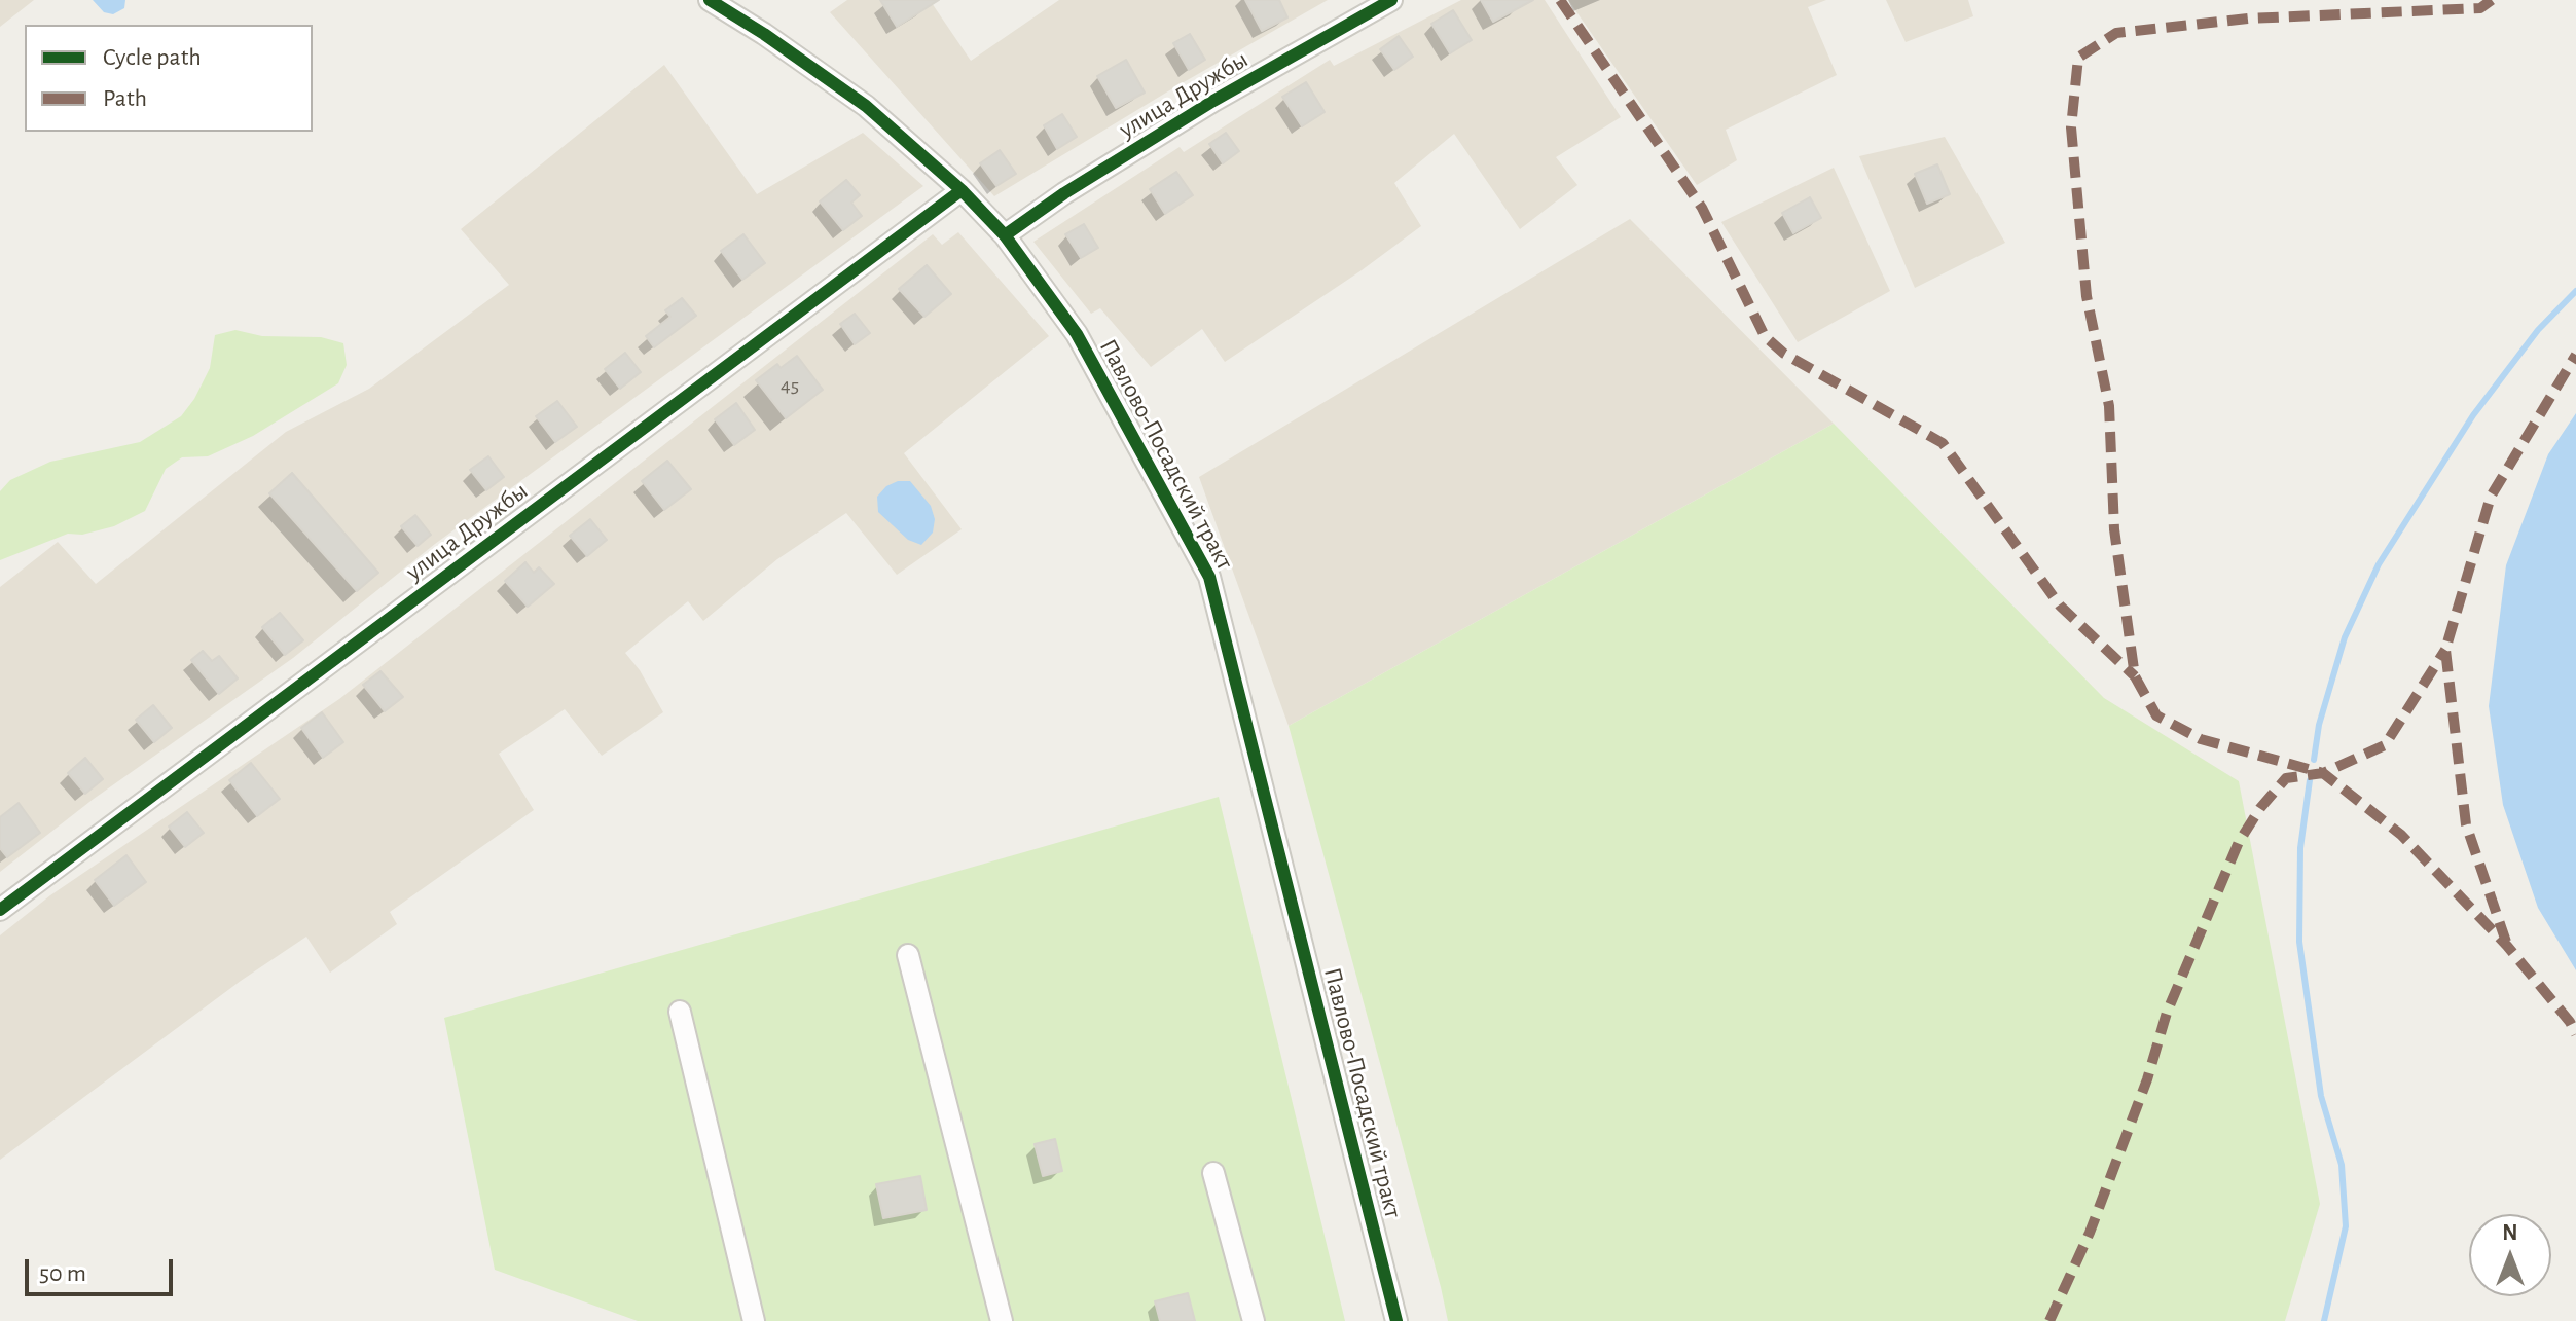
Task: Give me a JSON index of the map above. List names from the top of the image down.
{
  "streets": {
    "street": ["улица Дружбы", "Павлово-Посадский тракт"]
  },
  "crossings": [
    ["улица Дружбы", "Павлово-Посадский тракт"]
  ],
  "house_numbers": ["45"],
  "legend": ["Cycle path", "Path"],
  "scale_bar": "50 m",
  "north": "top"
}
